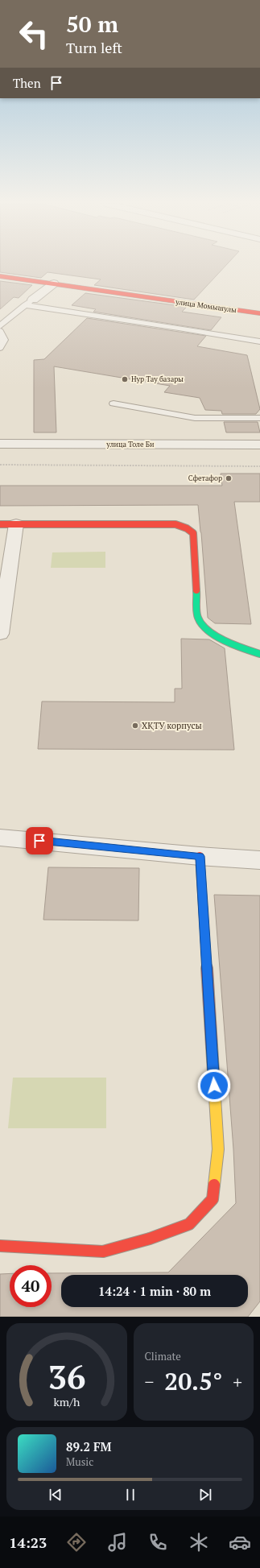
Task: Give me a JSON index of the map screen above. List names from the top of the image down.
{
  "streets": {
    "street": ["улица Момышулы", "улица Толе Би"]
  },
  "places": ["Нур Тау базары", "Сфетафор", "ХҚТУ корпусы"],
  "page": {
    "turn": ["50 m", "Turn left"],
    "then": "Then",
    "limit": "40",
    "trip": "14:24 · 1 min · 80 m",
    "tile": "Climate",
    "heat": ["−", "20.5°", "+"],
    "song": ["89.2 FM", "Music"],
    "tabs": "14:23",
    "gauge": ["36", "km/h"]
  }
}
